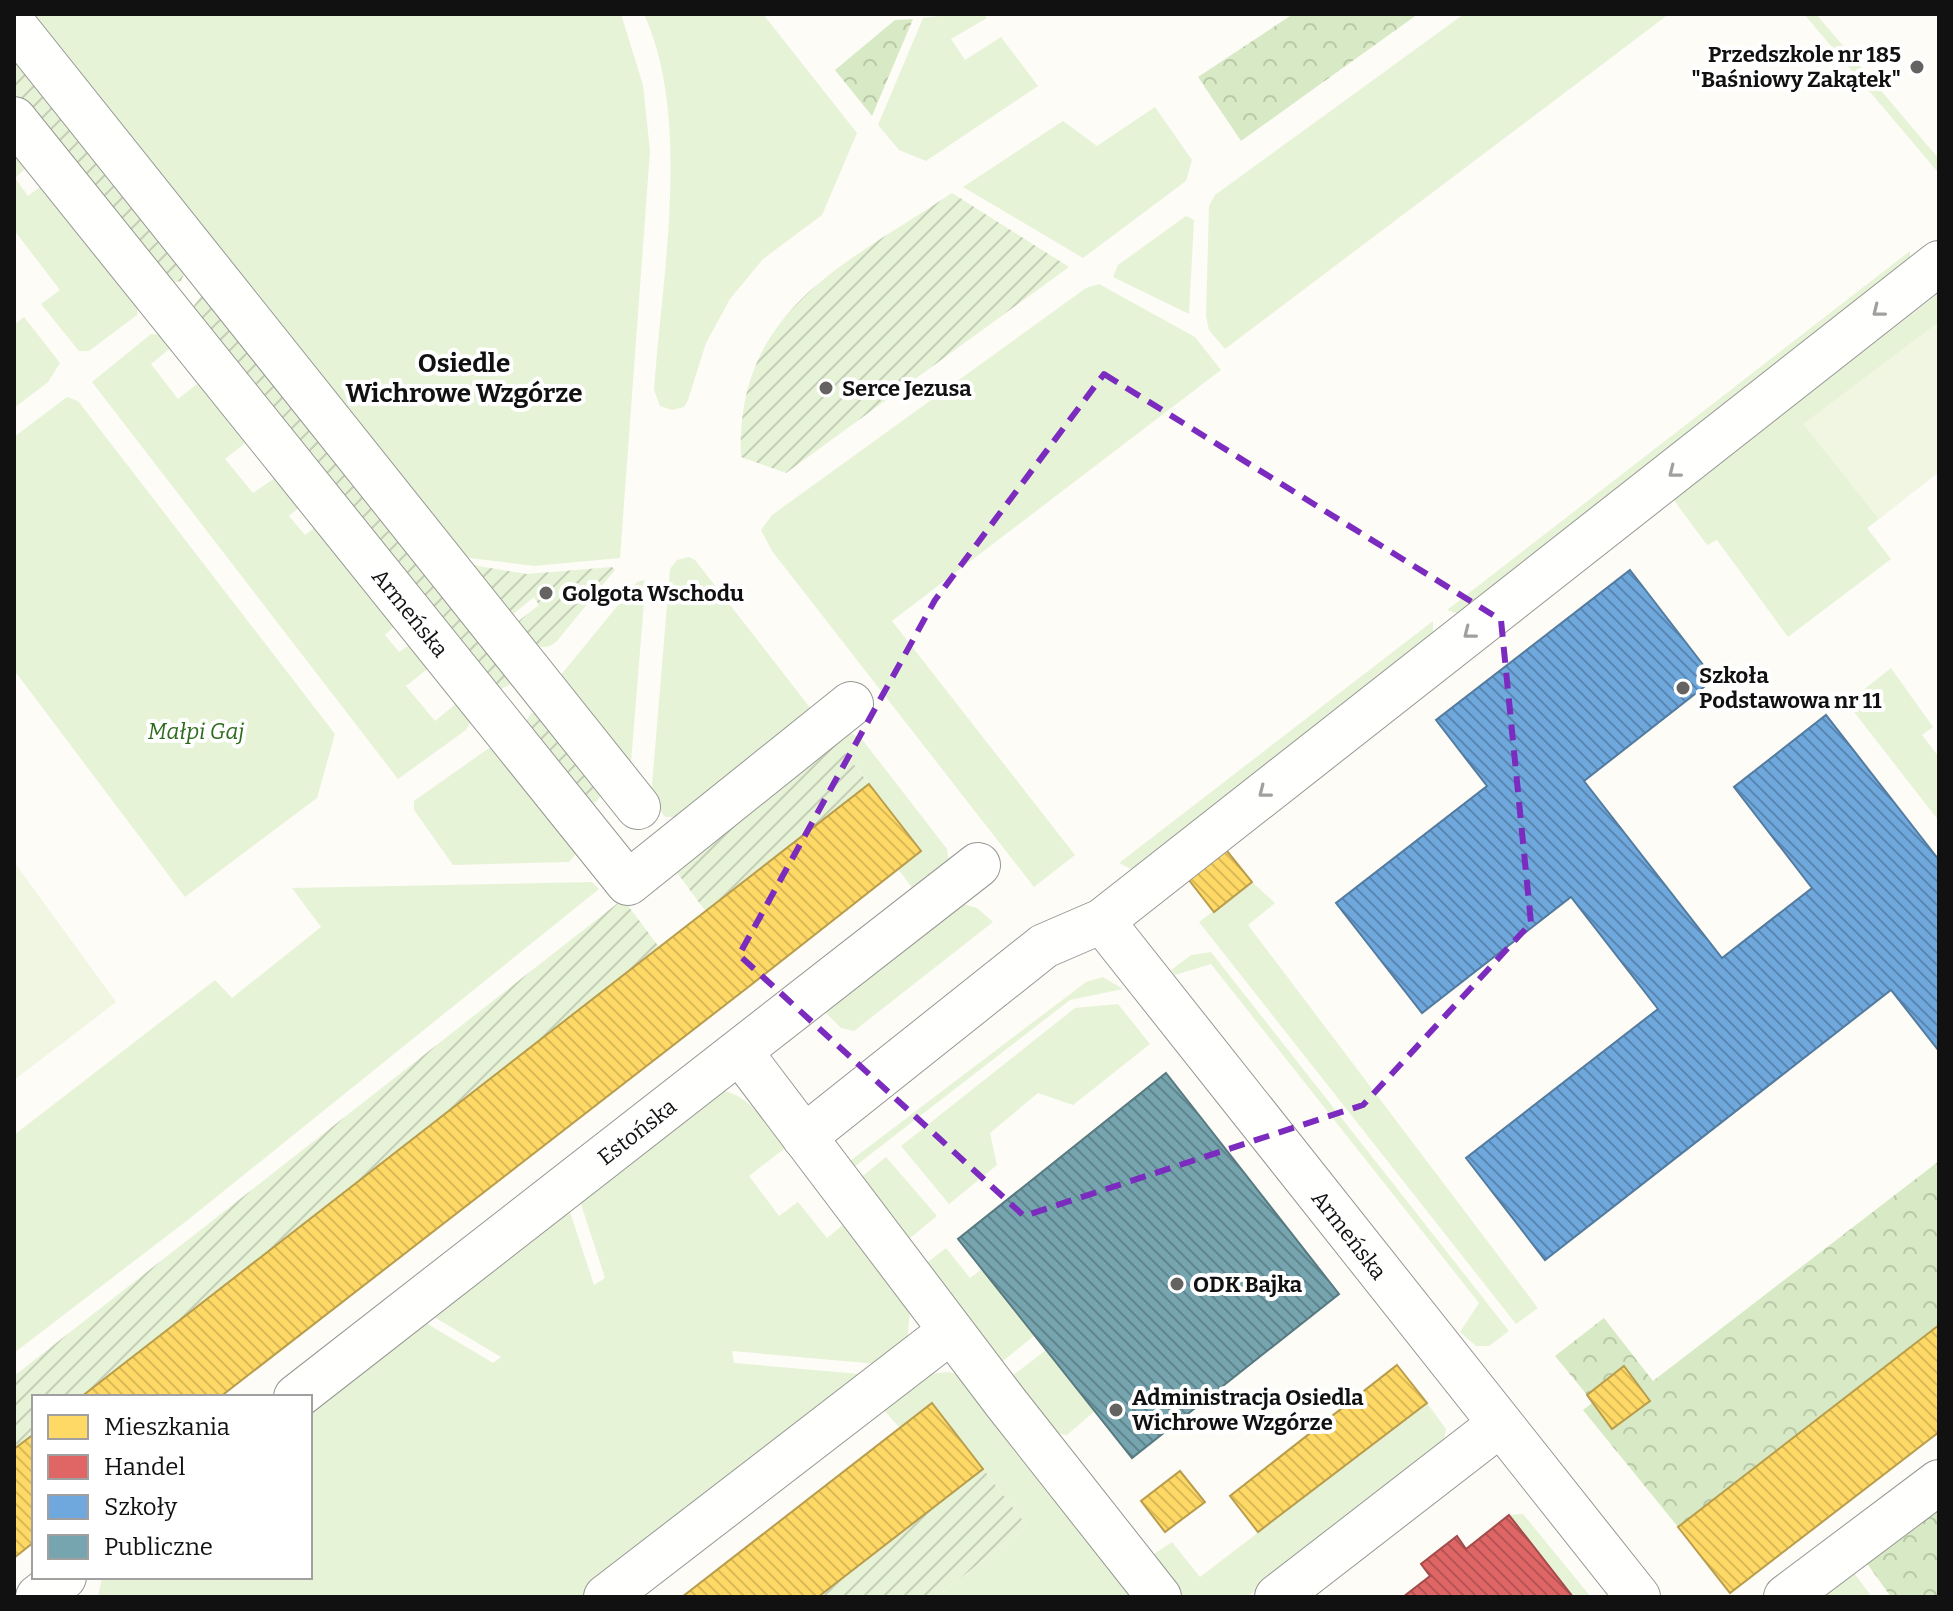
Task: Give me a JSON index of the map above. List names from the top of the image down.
{
  "streets": {
    "street": ["Armeńska", "Estońska"]
  },
  "districts": ["Osiedle Wichrowe Wzgórze"],
  "parks": ["Małpi Gaj"],
  "places": [
    "Przedszkole nr 185 \"Baśniowy Zakątek\"",
    "Serce Jezusa",
    "Golgota Wschodu",
    "Szkoła Podstawowa nr 11",
    "ODK Bajka",
    "Administracja Osiedla Wichrowe Wzgórze"
  ],
  "legend": [
    "Mieszkania",
    "Handel",
    "Szkoły",
    "Publiczne"
  ]
}
